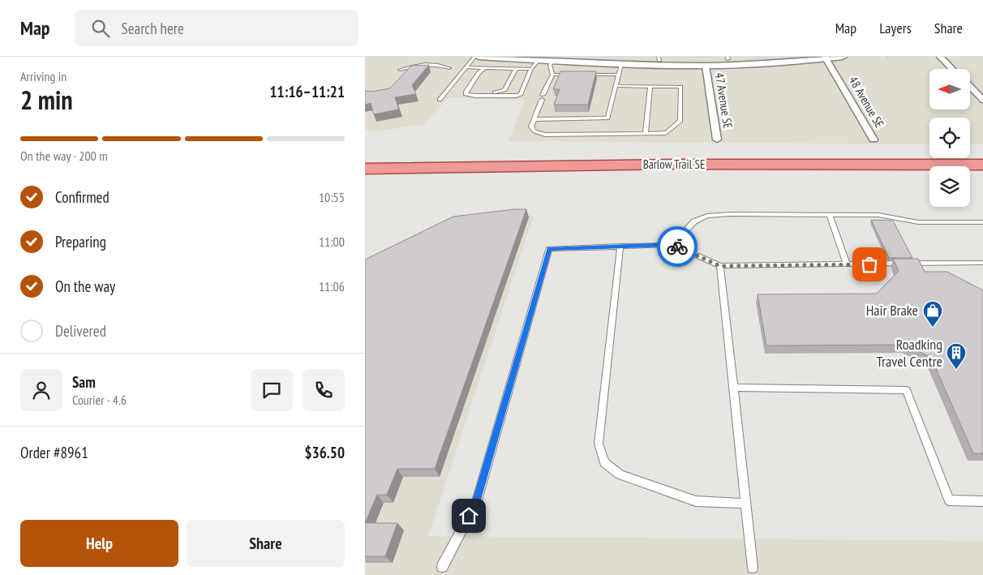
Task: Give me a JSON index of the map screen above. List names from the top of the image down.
{
  "streets": {
    "main road": ["Barlow Trail SE"],
    "street": ["47 Avenue SE", "48 Avenue SE"]
  },
  "places": {
    "shop": ["Hair Brake"],
    "building": ["Roadking Travel Centre"]
  },
  "north": "left",
  "page": {
    "header": "Map",
    "search": "Search here",
    "nav": ["Map", "Layers", "Share"],
    "heading": ["2 min", "Arriving in", "11:16–11:21"],
    "panel": [
      "Sam",
      "Courier · 4.6",
      "Order #8961",
      "$36.50"
    ],
    "bar": "On the way · 200 m",
    "list": [
      ["Confirmed", "10:55"],
      ["Preparing", "11:00"],
      ["On the way", "11:06"],
      "Delivered"
    ],
    "buttons": ["Help", "Share"]
  }
}
